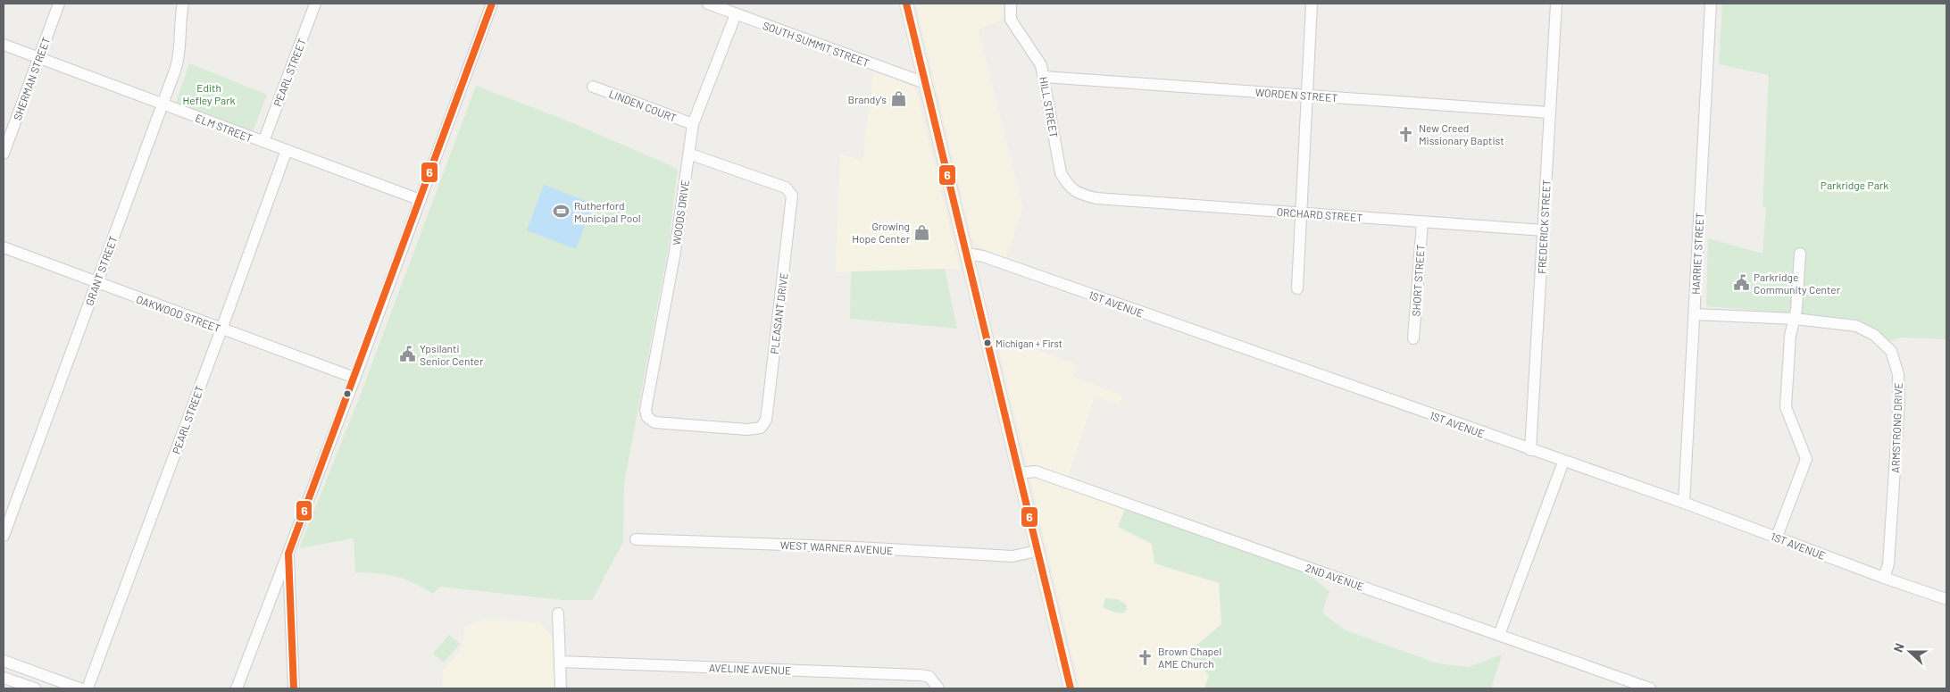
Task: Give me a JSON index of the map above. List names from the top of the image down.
{
  "streets": {
    "street": [
      "SOUTH SUMMIT STREET",
      "PEARL STREET",
      "SHERMAN STREET",
      "WORDEN STREET",
      "LINDEN COURT",
      "HILL STREET",
      "ELM STREET",
      "WOODS DRIVE",
      "ORCHARD STREET",
      "FREDERICK STREET",
      "HARRIET STREET",
      "GRANT STREET",
      "SHORT STREET",
      "1ST AVENUE",
      "OAKWOOD STREET",
      "PLEASANT DRIVE",
      "ARMSTRONG DRIVE",
      "WEST WARNER AVENUE",
      "2ND AVENUE",
      "AVELINE AVENUE"
    ]
  },
  "crossings": [
    ["SOUTH SUMMIT STREET", "WOODS DRIVE"],
    ["PEARL STREET", "ELM STREET"],
    ["PEARL STREET", "OAKWOOD STREET"],
    ["SHERMAN STREET", "ELM STREET"],
    ["WORDEN STREET", "HILL STREET"],
    ["WORDEN STREET", "FREDERICK STREET"],
    ["LINDEN COURT", "WOODS DRIVE"],
    ["HILL STREET", "ORCHARD STREET"],
    ["ELM STREET", "GRANT STREET"],
    ["WOODS DRIVE", "PLEASANT DRIVE"],
    ["ORCHARD STREET", "FREDERICK STREET"],
    ["ORCHARD STREET", "SHORT STREET"],
    ["FREDERICK STREET", "1ST AVENUE"],
    ["HARRIET STREET", "1ST AVENUE"],
    ["HARRIET STREET", "ARMSTRONG DRIVE"],
    ["GRANT STREET", "OAKWOOD STREET"],
    ["1ST AVENUE", "ARMSTRONG DRIVE"]
  ],
  "parks": ["Edith Hefley Park", "Parkridge Park"],
  "places": {
    "shop": ["Brandy's", "Growing Hope Center"],
    "church": ["New Creed Missionary Baptist", "Brown Chapel AME Church"],
    "sports": ["Rutherford Municipal Pool"],
    "public building": ["Parkridge Community Center", "Ypsilanti Senior Center"],
    "other": ["Michigan + First"]
  },
  "lines": ["transit line 6"],
  "north": "left"
}
